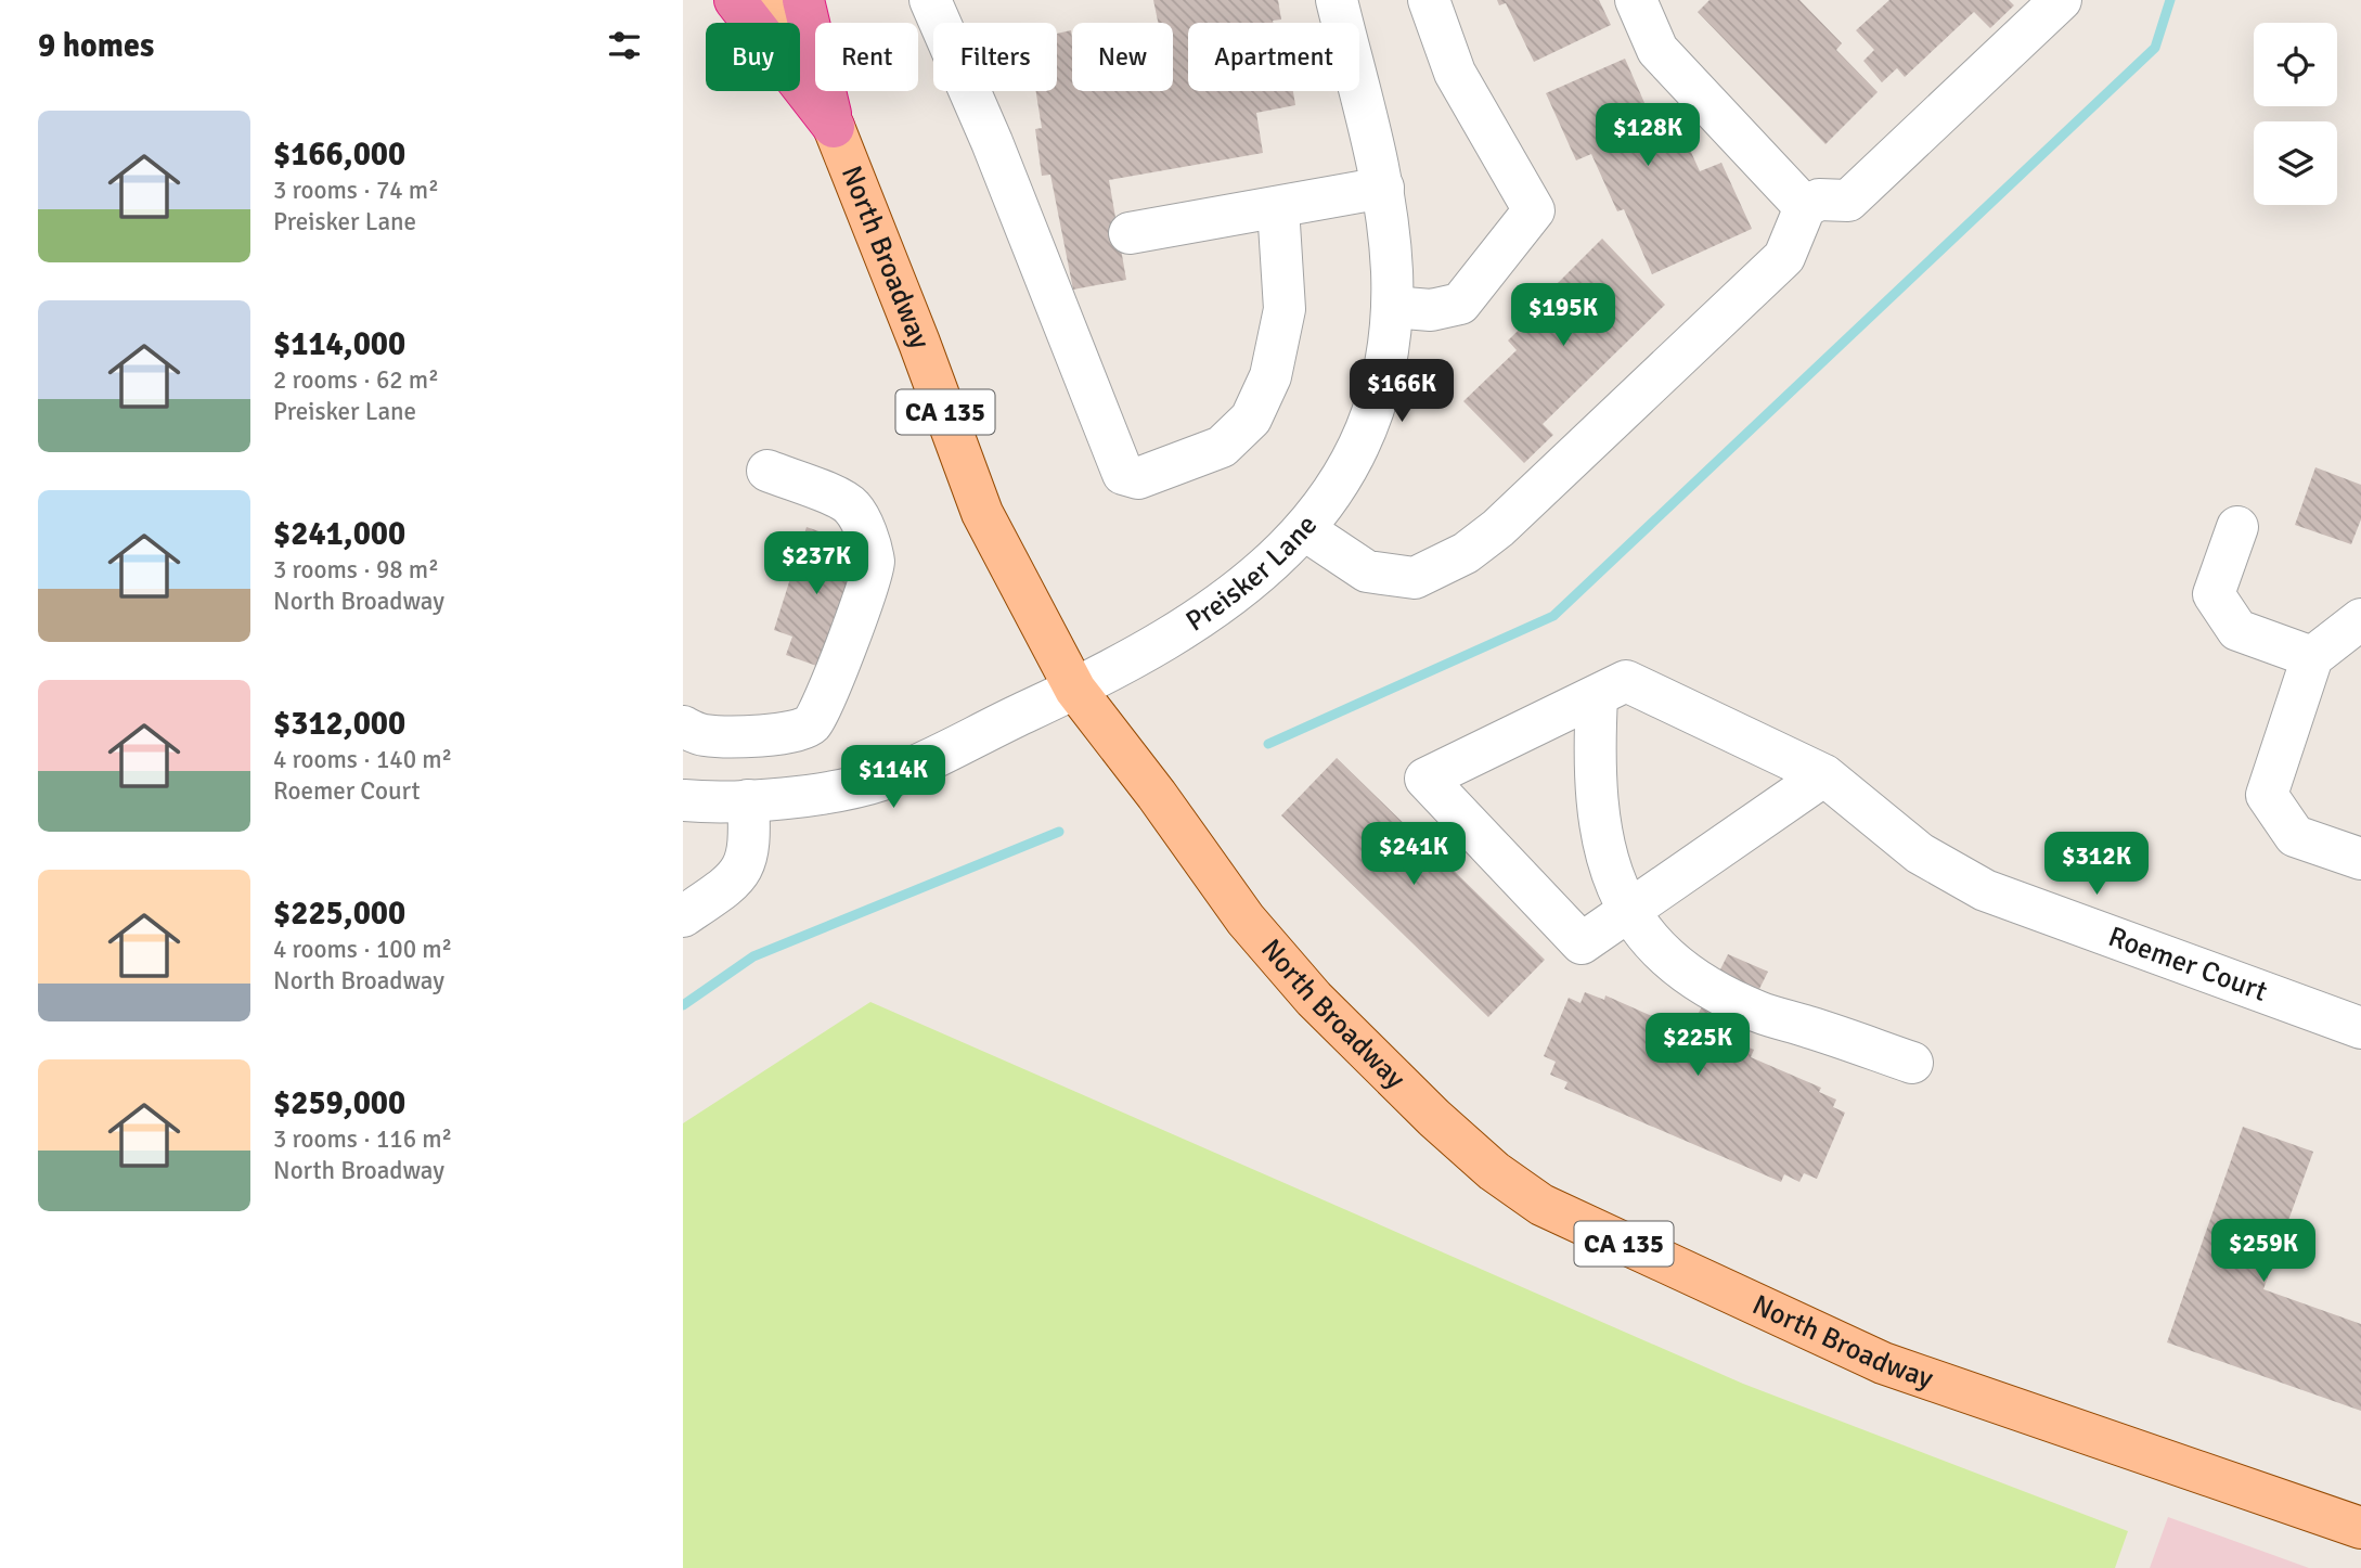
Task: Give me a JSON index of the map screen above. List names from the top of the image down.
{
  "streets": {
    "main road": ["North Broadway", "CA 135"],
    "street": ["Preisker Lane", "Roemer Court"]
  },
  "crossings": [
    ["North Broadway", "Preisker Lane"]
  ],
  "page": {
    "heading": "9 homes",
    "chip": [
      "Buy",
      "Rent",
      "Filters",
      "New",
      "Apartment"
    ],
    "list": [
      {
        "name": "$166,000",
        "note": "3 rooms · 74 m² · Preisker Lane"
      },
      {
        "name": "$114,000",
        "note": "2 rooms · 62 m² · Preisker Lane"
      },
      {
        "name": "$241,000",
        "note": "3 rooms · 98 m² · North Broadway"
      },
      {
        "name": "$312,000",
        "note": "4 rooms · 140 m² · Roemer Court"
      },
      {
        "name": "$225,000",
        "note": "4 rooms · 100 m² · North Broadway"
      },
      {
        "name": "$259,000",
        "note": "3 rooms · 116 m² · North Broadway"
      }
    ],
    "price": [
      "$128K",
      "$195K",
      "$166K",
      "$237K",
      "$114K",
      "$241K",
      "$312K",
      "$225K",
      "$259K"
    ]
  }
}
